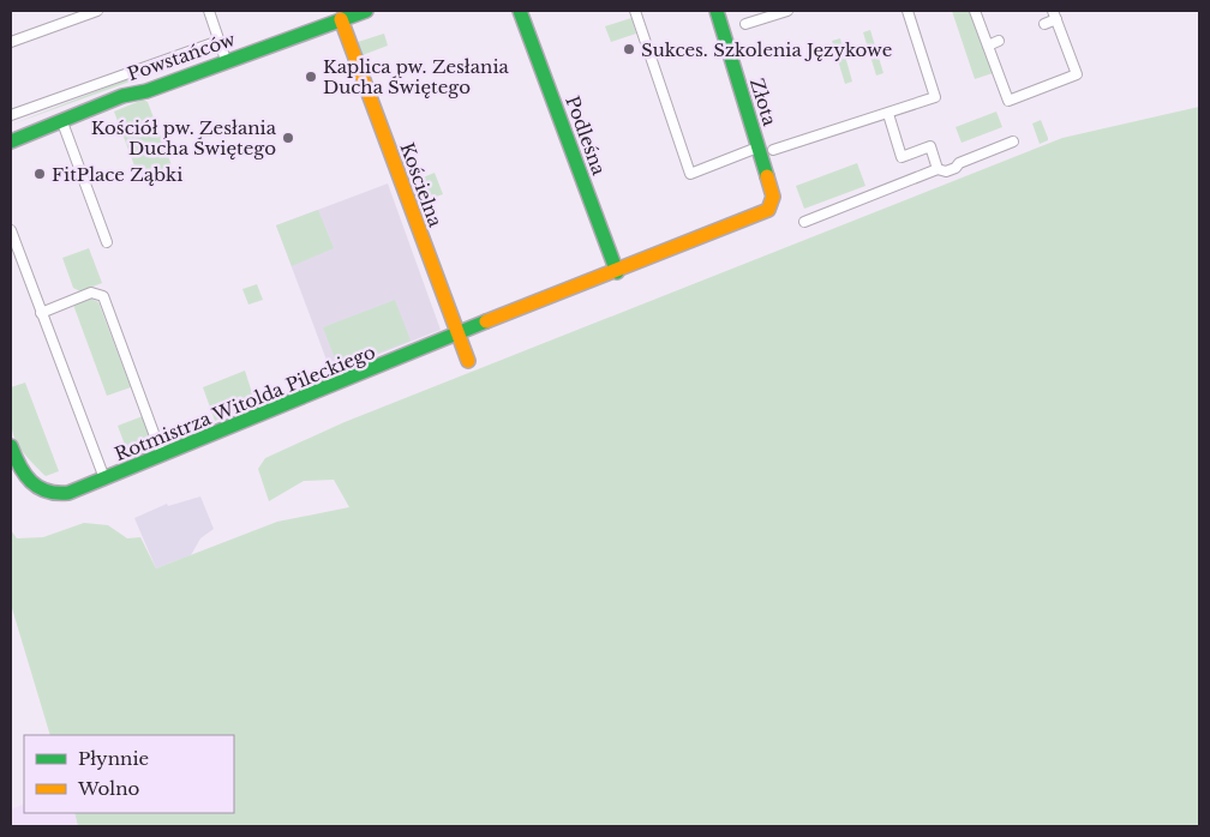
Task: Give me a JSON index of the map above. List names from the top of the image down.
{
  "streets": {
    "street": [
      "Powstańców",
      "Złota",
      "Podleśna",
      "Kościelna",
      "Rotmistrza Witolda Pileckiego"
    ]
  },
  "crossings": [
    ["Powstańców", "Kościelna"],
    ["Złota", "Rotmistrza Witolda Pileckiego"],
    ["Podleśna", "Rotmistrza Witolda Pileckiego"],
    ["Kościelna", "Rotmistrza Witolda Pileckiego"]
  ],
  "places": [
    "Sukces. Szkolenia Językowe",
    "Kaplica pw. Zesłania Ducha Świętego",
    "Kościół pw. Zesłania Ducha Świętego",
    "FitPlace Ząbki"
  ],
  "legend": ["Płynnie", "Wolno"]
}
